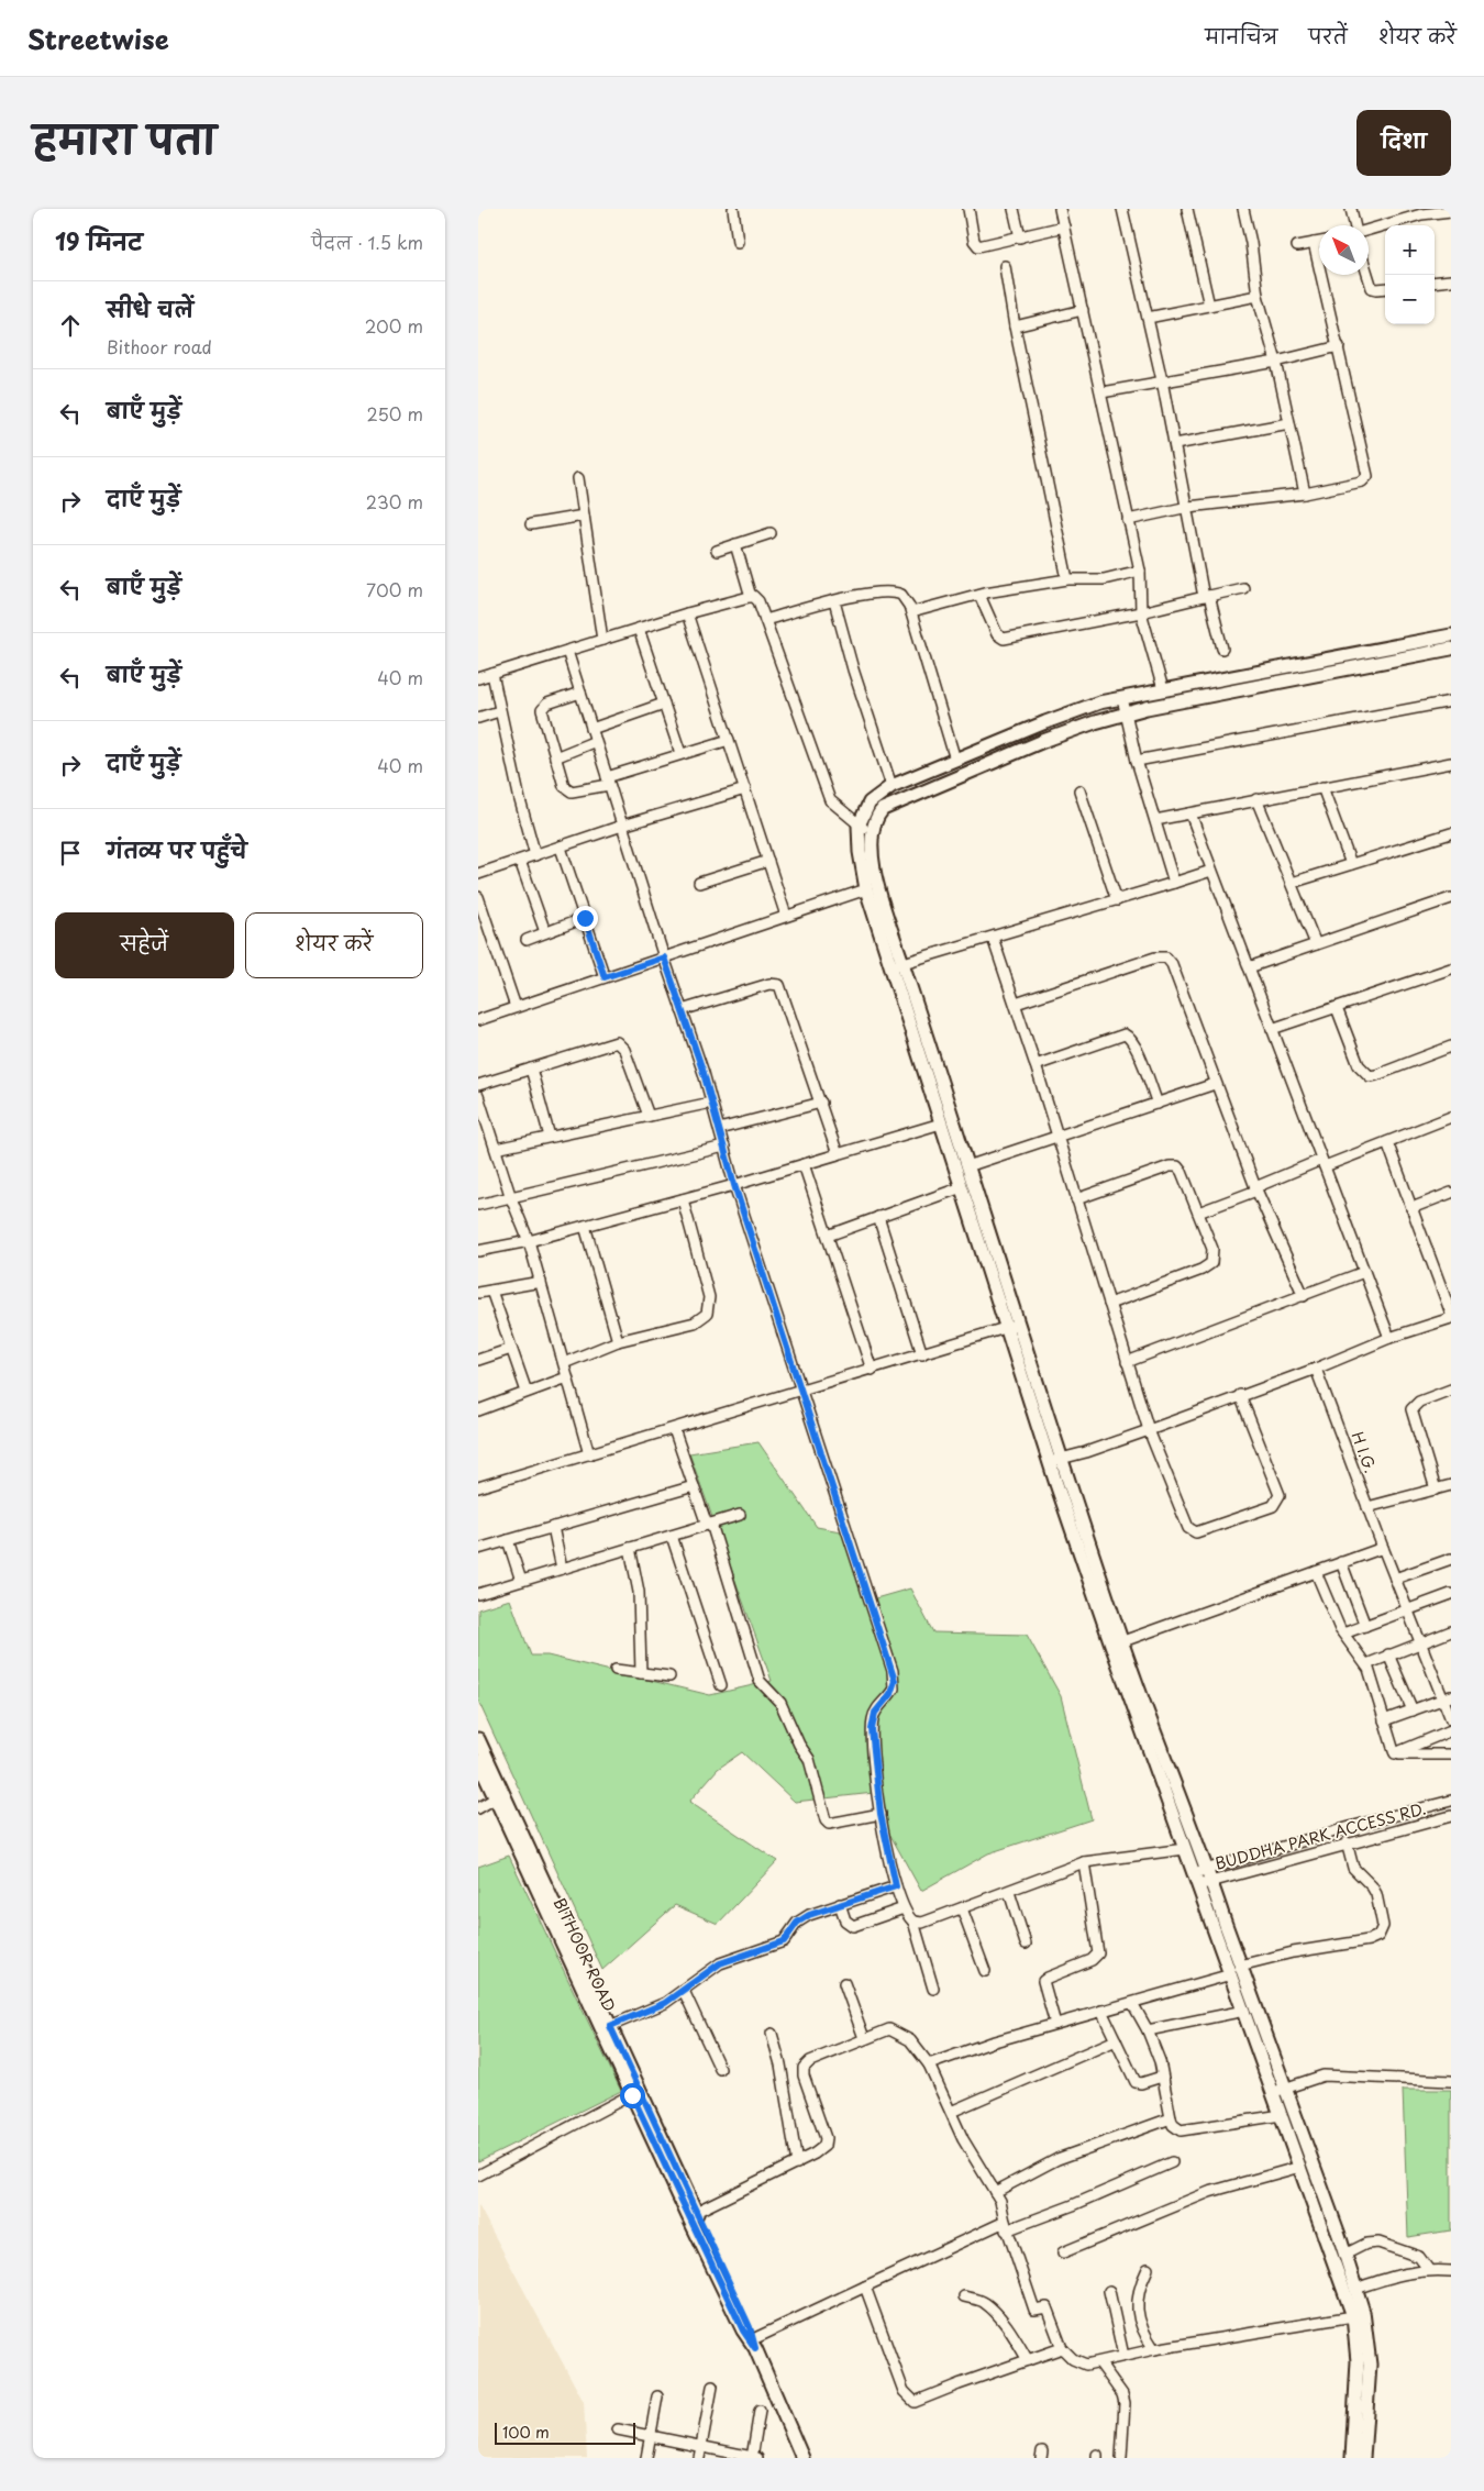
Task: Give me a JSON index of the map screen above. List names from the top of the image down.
{
  "streets": {
    "street": ["H I.G.", "BUDDHA PARK ACCESS RD.", "BITHOOR ROAD"]
  },
  "scale_bar": "100 m",
  "north": "top left",
  "page": {
    "header": "Streetwise",
    "nav": ["मानचित्र", "परतें", "शेयर करें"],
    "title": "हमारा पता",
    "buttons": [
      "दिशा",
      ["सहेजें", "शेयर करें"]
    ],
    "heading": ["19 मिनट", "पैदल · 1.5 km"],
    "map_buttons": ["+", "−"],
    "list": [
      ["सीधे चलें", "Bithoor road", "200 m"],
      ["बाएँ मुड़ें", "250 m"],
      ["दाएँ मुड़ें", "230 m"],
      ["बाएँ मुड़ें", "700 m"],
      ["बाएँ मुड़ें", "40 m"],
      ["दाएँ मुड़ें", "40 m"],
      "गंतव्य पर पहुँचे"
    ],
    "scale": "100 m"
  }
}
